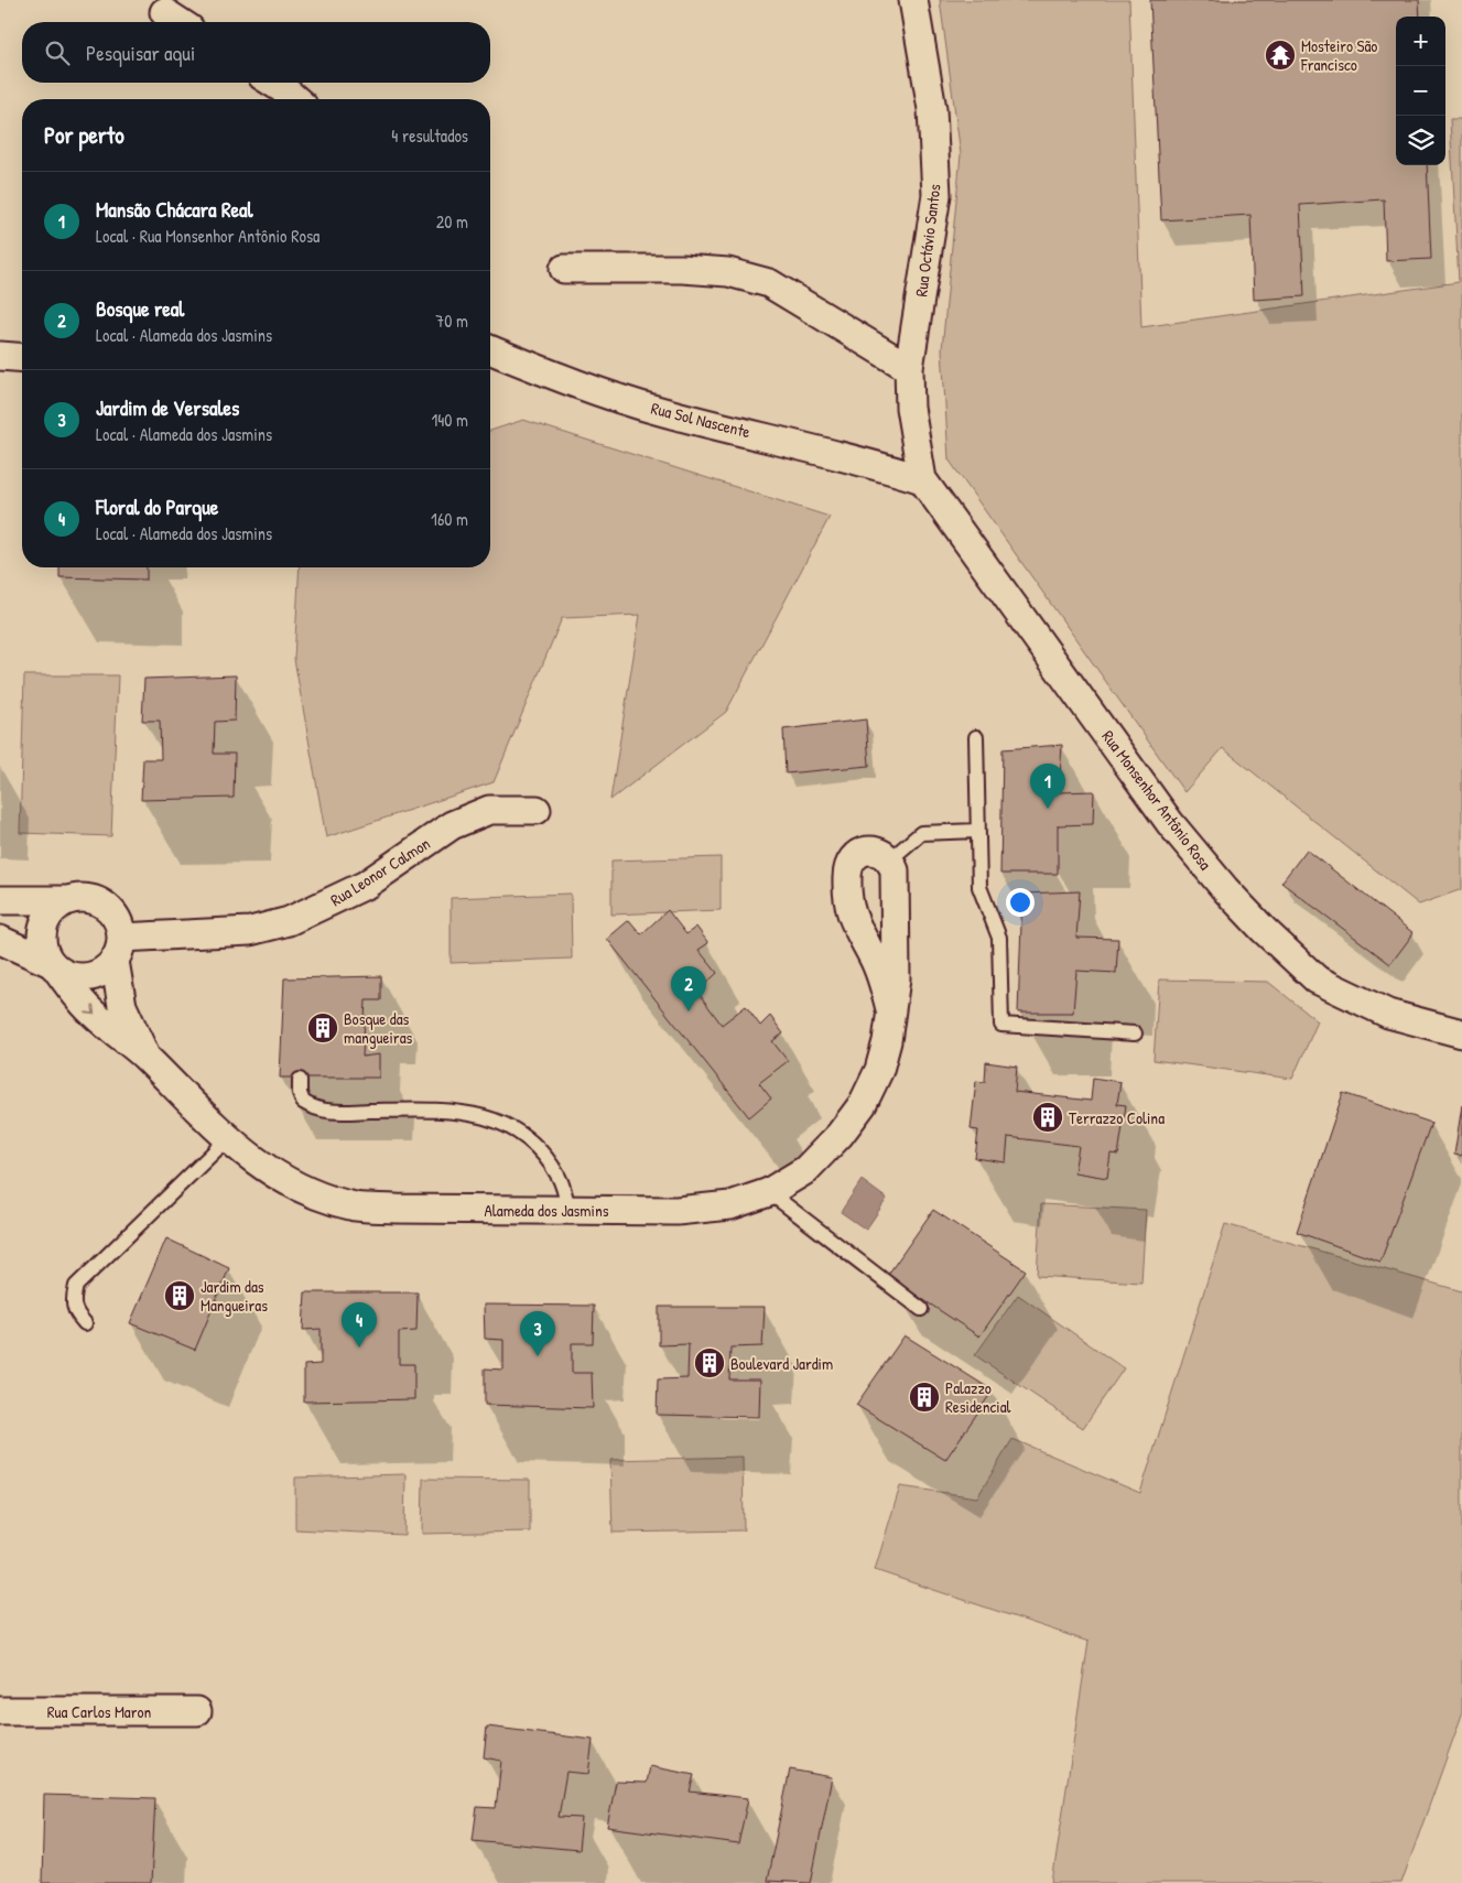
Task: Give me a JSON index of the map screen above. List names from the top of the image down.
{
  "streets": {
    "street": [
      "Rua Octávio Santos",
      "Rua Sol Nascente",
      "Rua Monsenhor Antônio Rosa",
      "Rua Leonor Calmon",
      "Alameda dos Jasmins",
      "Rua Carlos Maron"
    ]
  },
  "crossings": [
    ["Rua Octávio Santos", "Rua Sol Nascente"],
    ["Rua Octávio Santos", "Rua Monsenhor Antônio Rosa"],
    ["Rua Sol Nascente", "Rua Monsenhor Antônio Rosa"],
    ["Rua Leonor Calmon", "Alameda dos Jasmins"]
  ],
  "places": {
    "temple": ["Mosteiro São Francisco"],
    "building": [
      "Bosque das mangueiras",
      "Terrazzo Colina",
      "Jardim das Mangueiras",
      "Boulevard Jardim",
      "Palazzo Residencial"
    ]
  },
  "page": {
    "map_buttons": ["+", "−"],
    "search": "Pesquisar aqui",
    "heading": ["Por perto", "4 resultados"],
    "list": [
      {
        "mark": "1",
        "name": "Mansão Chácara Real",
        "note": "Local · Rua Monsenhor Antônio Rosa",
        "value": "20 m"
      },
      {
        "mark": "2",
        "name": "Bosque real",
        "note": "Local · Alameda dos Jasmins",
        "value": "70 m"
      },
      {
        "mark": "3",
        "name": "Jardim de Versales",
        "note": "Local · Alameda dos Jasmins",
        "value": "140 m"
      },
      {
        "mark": "4",
        "name": "Floral do Parque",
        "note": "Local · Alameda dos Jasmins",
        "value": "160 m"
      }
    ],
    "pins": [
      "1",
      "2",
      "4",
      "3"
    ]
  }
}
